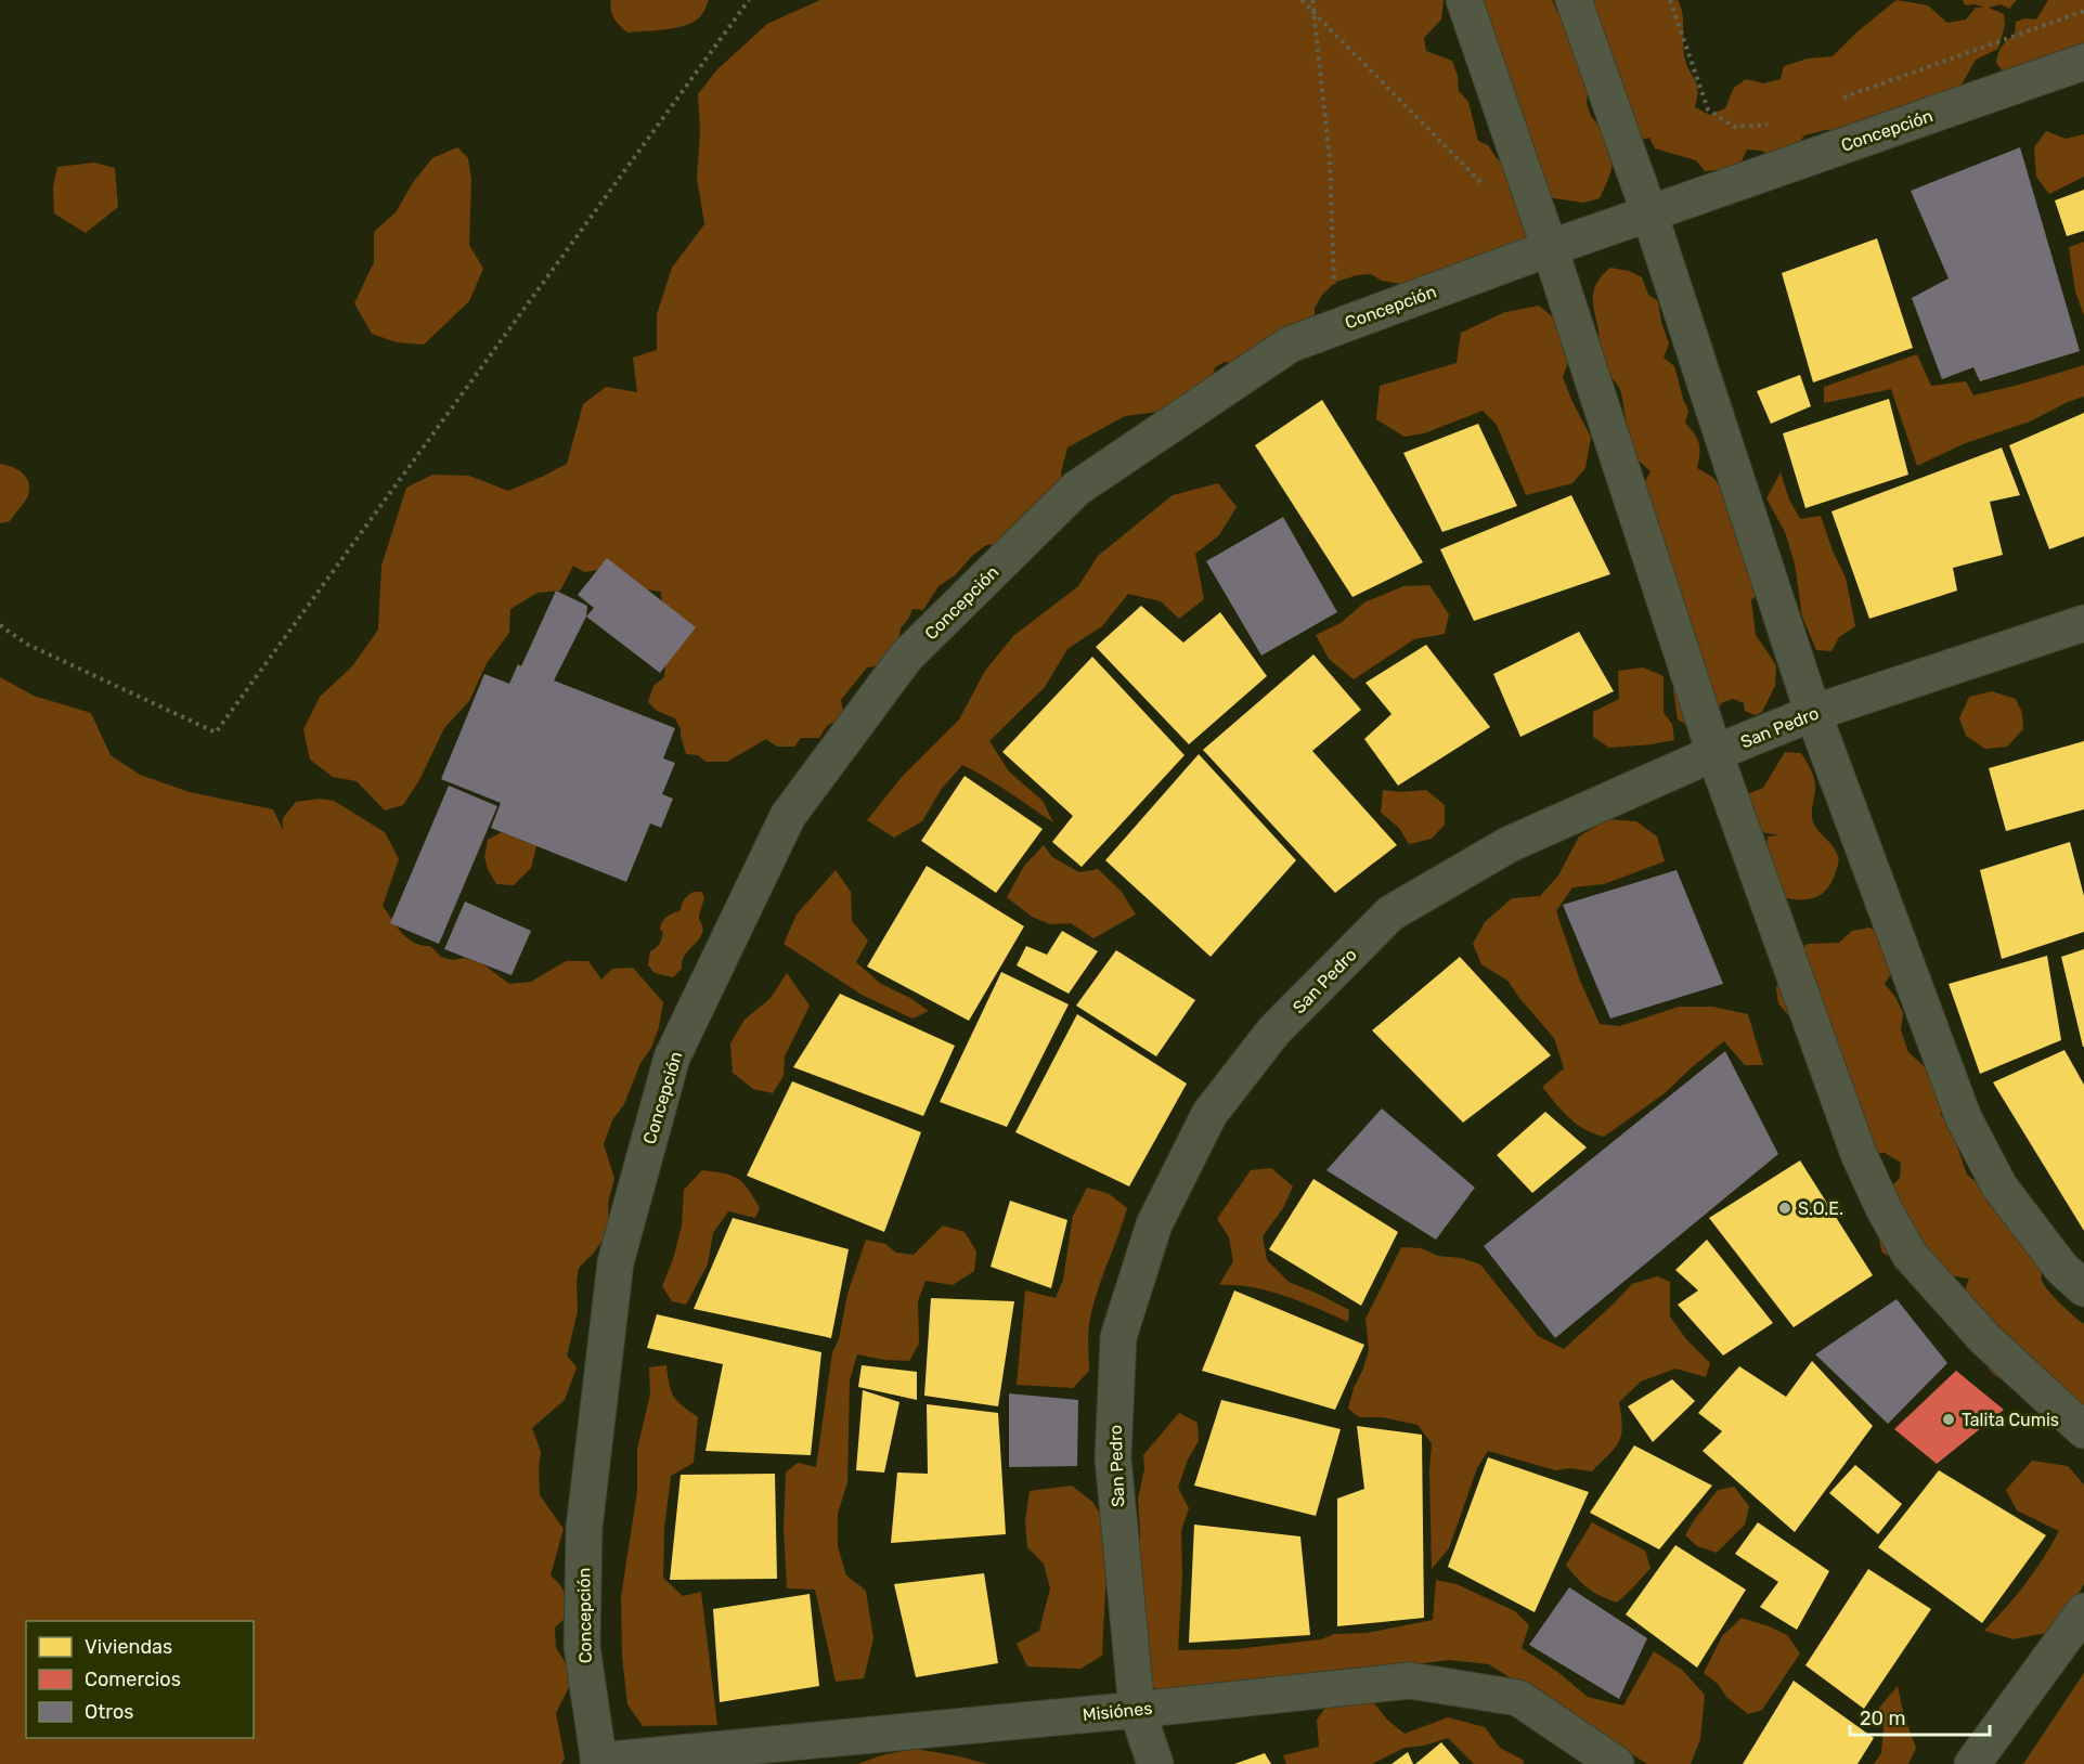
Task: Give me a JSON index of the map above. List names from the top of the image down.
{
  "streets": {
    "street": ["Concepción", "San Pedro", "Misiónes"]
  },
  "crossings": [
    ["Concepción", "Misiónes"],
    ["San Pedro", "Misiónes"]
  ],
  "places": ["S.O.E.", "Talita Cumis"],
  "legend": ["Viviendas", "Comercios", "Otros"],
  "scale_bar": "20 m"
}
